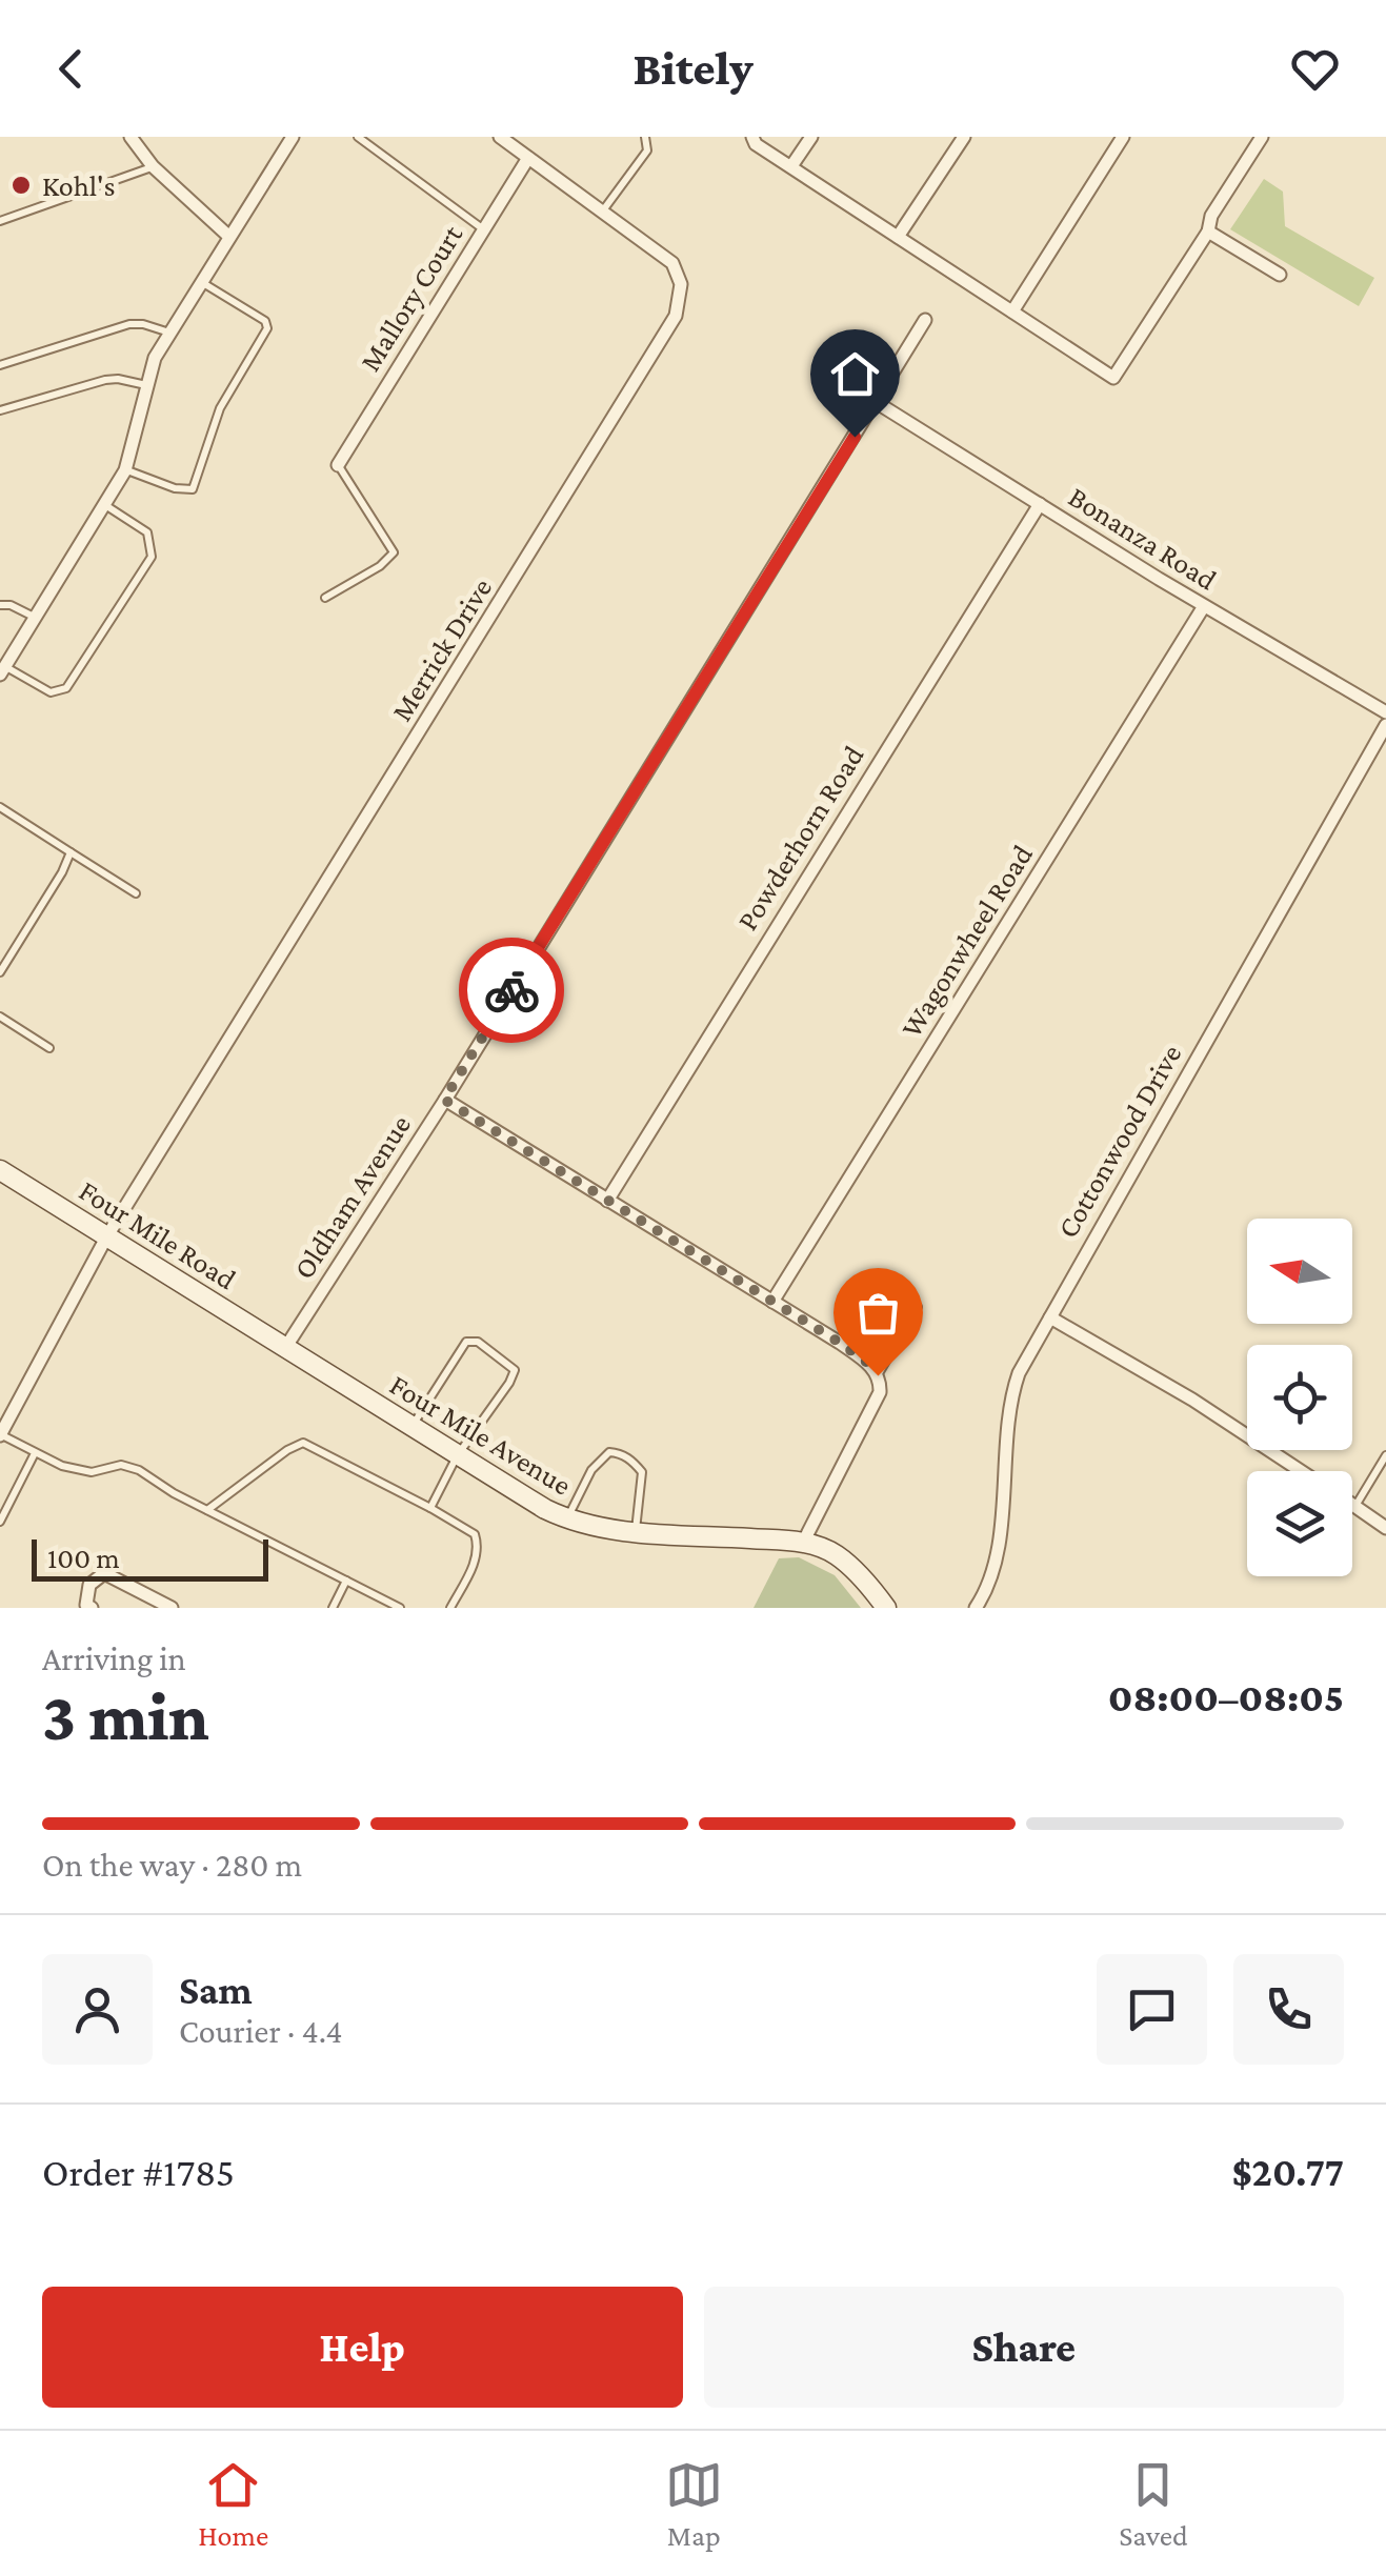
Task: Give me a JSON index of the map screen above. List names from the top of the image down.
{
  "streets": {
    "street": [
      "Mallory Court",
      "Bonanza Road",
      "Merrick Drive",
      "Powderhorn Road",
      "Wagonwheel Road",
      "Cottonwood Drive",
      "Oldham Avenue",
      "Four Mile Road",
      "Four Mile Avenue"
    ]
  },
  "crossings": [
    ["Mallory Court", "Merrick Drive"],
    ["Bonanza Road", "Powderhorn Road"],
    ["Bonanza Road", "Wagonwheel Road"],
    ["Bonanza Road", "Oldham Avenue"],
    ["Merrick Drive", "Four Mile Road"],
    ["Oldham Avenue", "Four Mile Road"],
    ["Oldham Avenue", "Four Mile Avenue"],
    ["Four Mile Road", "Four Mile Avenue"]
  ],
  "places": ["Kohl's"],
  "scale_bar": "100 m",
  "north": "left",
  "page": {
    "header": "Bitely",
    "scale": "100 m",
    "heading": ["3 min", "Arriving in", "08:00–08:05"],
    "panel": [
      "Sam",
      "Courier · 4.4",
      "Order #1785",
      "$20.77"
    ],
    "bar": "On the way · 280 m",
    "buttons": ["Help", "Share"],
    "tabs": ["Home", "Map", "Saved"]
  }
}
